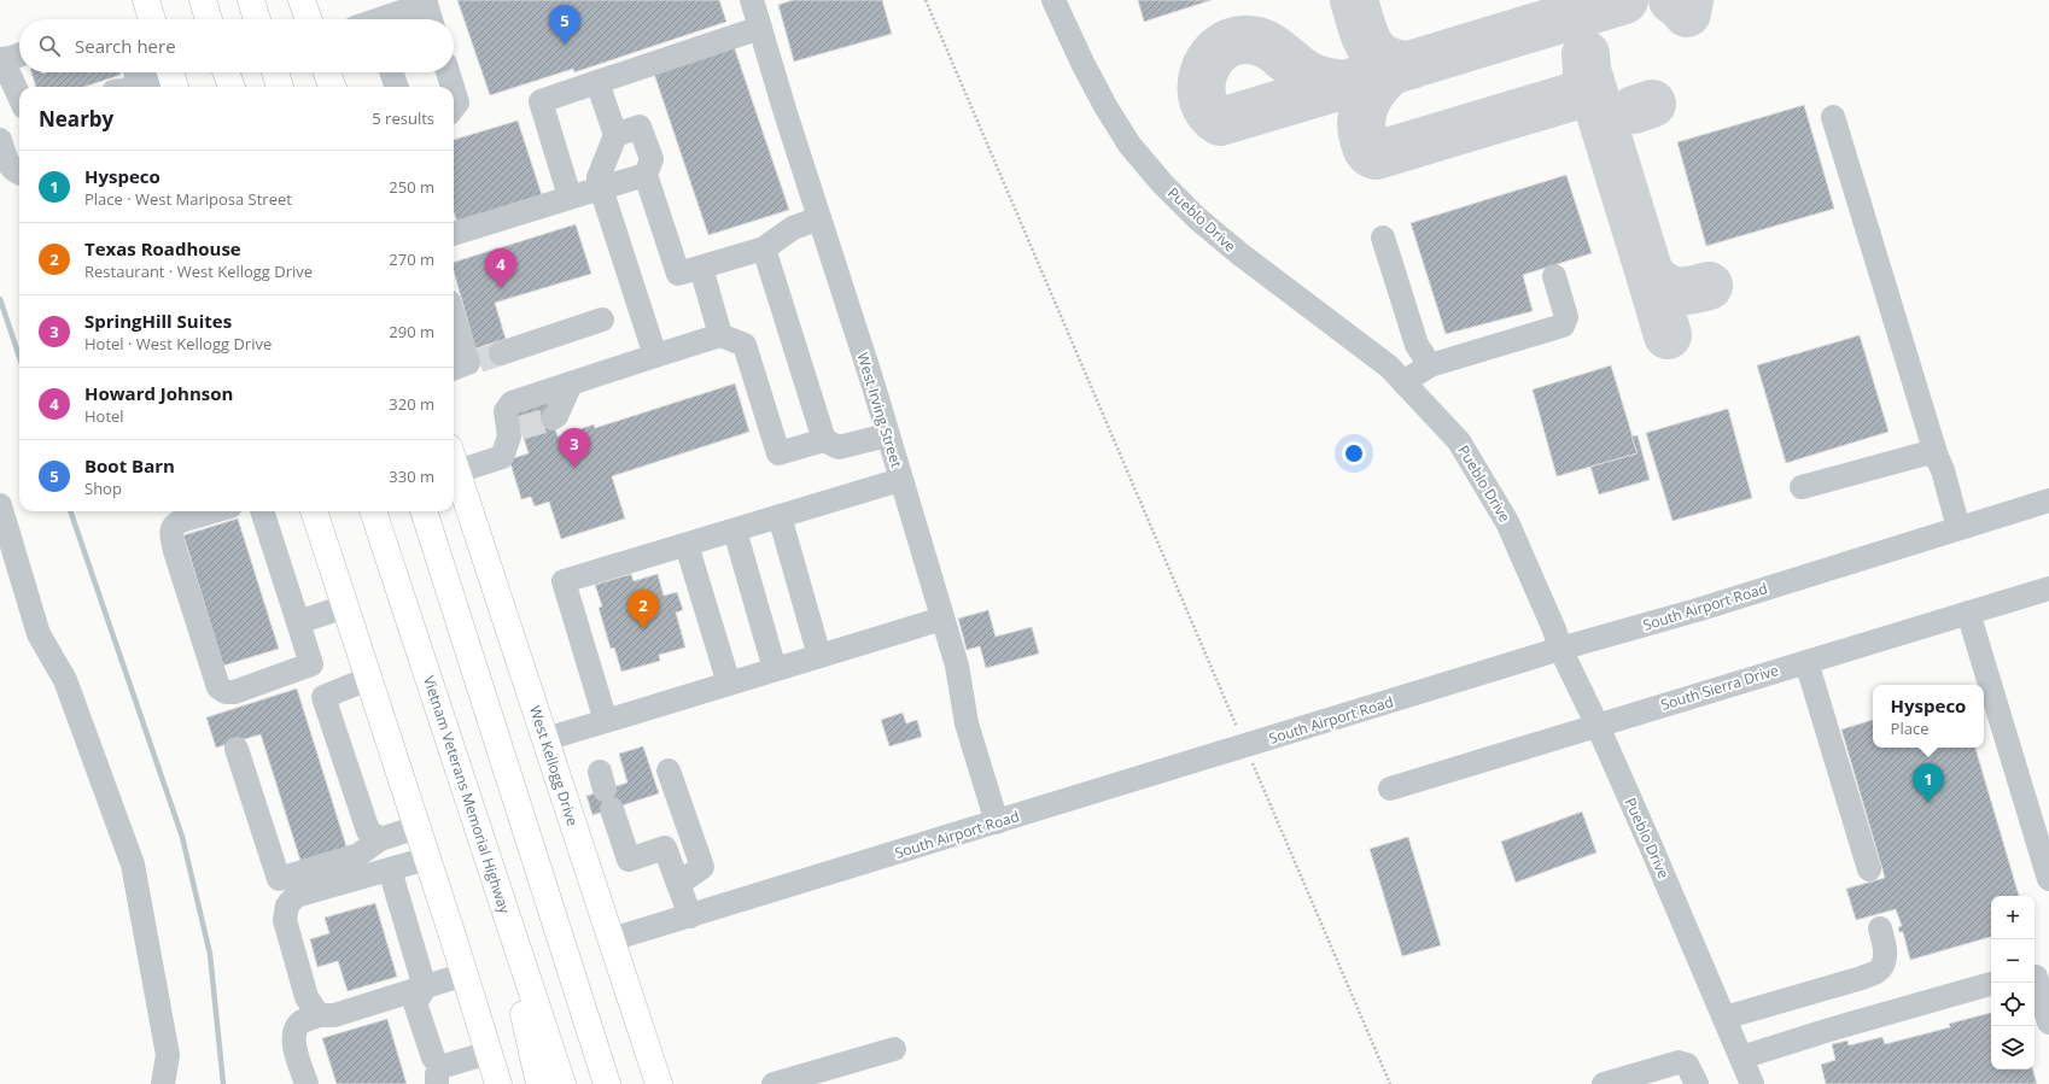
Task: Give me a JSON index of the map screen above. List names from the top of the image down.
{
  "streets": {
    "main road": ["West Kellogg Drive", "Vietnam Veterans Memorial Highway"],
    "street": [
      "Pueblo Drive",
      "West Irving Street",
      "South Airport Road",
      "South Sierra Drive"
    ]
  },
  "crossings": [
    ["Pueblo Drive", "South Airport Road"],
    ["Pueblo Drive", "South Sierra Drive"],
    ["West Irving Street", "South Airport Road"],
    ["South Airport Road", "West Kellogg Drive"]
  ],
  "page": {
    "pins": [
      "5",
      "4",
      "3",
      "2",
      "1"
    ],
    "search": "Search here",
    "heading": ["Nearby", "5 results"],
    "list": [
      {
        "mark": "1",
        "name": "Hyspeco",
        "note": "Place · West Mariposa Street",
        "value": "250 m"
      },
      {
        "mark": "2",
        "name": "Texas Roadhouse",
        "note": "Restaurant · West Kellogg Drive",
        "value": "270 m"
      },
      {
        "mark": "3",
        "name": "SpringHill Suites",
        "note": "Hotel · West Kellogg Drive",
        "value": "290 m"
      },
      {
        "mark": "4",
        "name": "Howard Johnson",
        "note": "Hotel",
        "value": "320 m"
      },
      {
        "mark": "5",
        "name": "Boot Barn",
        "note": "Shop",
        "value": "330 m"
      }
    ],
    "popup": ["Hyspeco", "Place"],
    "map_buttons": ["+", "−"]
  }
}
